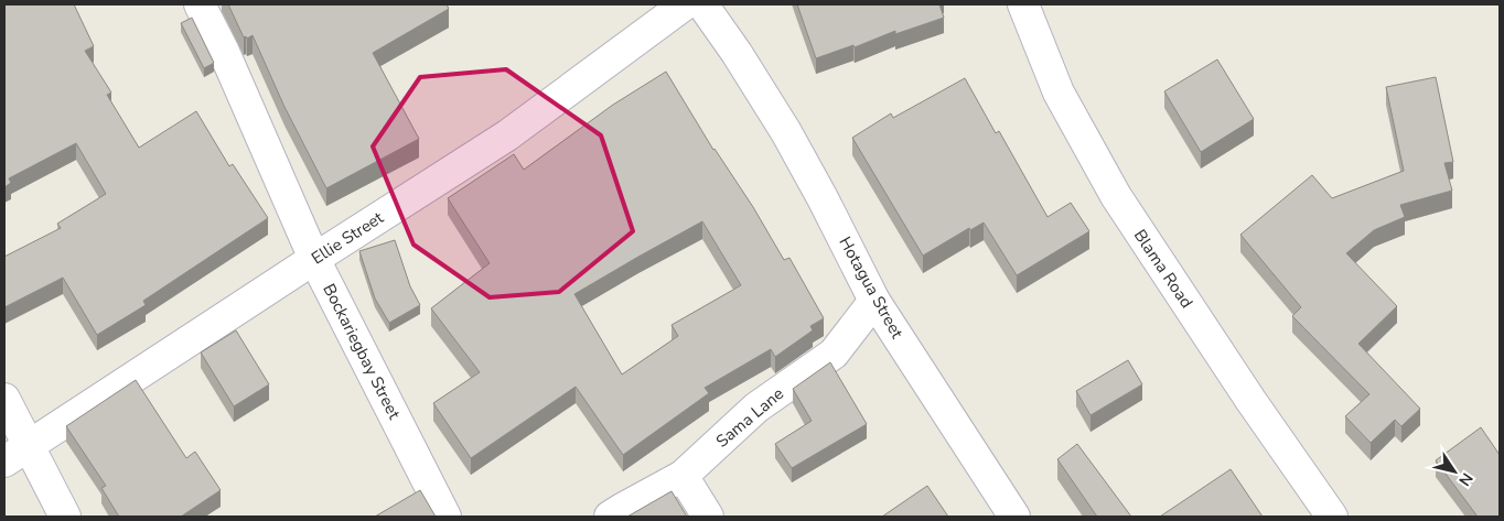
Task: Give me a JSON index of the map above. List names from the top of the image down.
{
  "streets": {
    "street": [
      "Ellie Street",
      "Blama Road",
      "Hotagua Street",
      "Bockariegbay Street",
      "Sama Lane"
    ]
  },
  "crossings": [
    ["Ellie Street", "Bockariegbay Street"],
    ["Hotagua Street", "Sama Lane"]
  ],
  "north": "bottom right"
}
